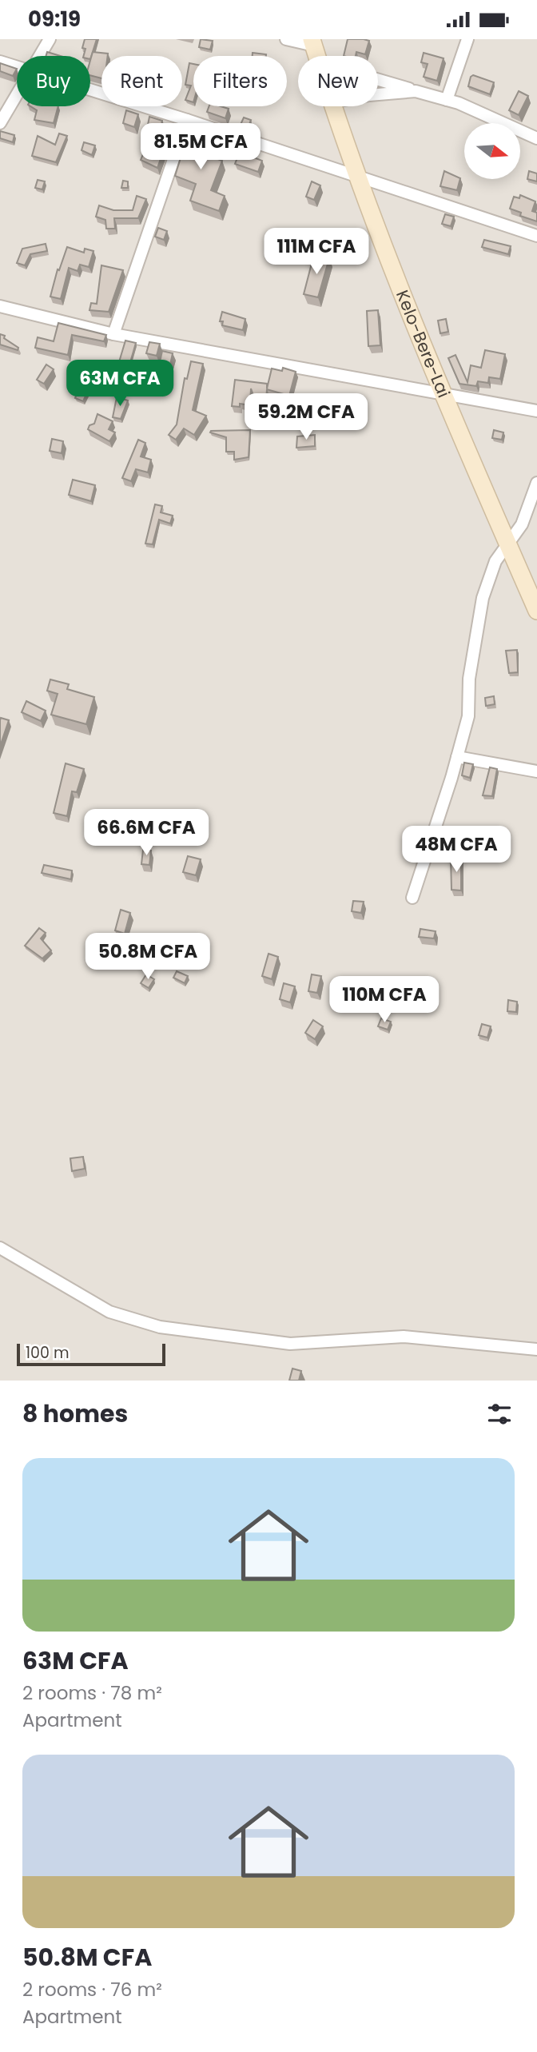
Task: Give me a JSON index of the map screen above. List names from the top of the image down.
{
  "streets": {
    "main road": ["Kelo-Bere-Lai"]
  },
  "scale_bar": "100 m",
  "north": "right",
  "page": {
    "status": "09:19",
    "chip": [
      "Buy",
      "Rent",
      "Filters",
      "New"
    ],
    "price": [
      "81.5M CFA",
      "111M CFA",
      "63M CFA",
      "59.2M CFA",
      "66.6M CFA",
      "48M CFA",
      "50.8M CFA",
      "110M CFA"
    ],
    "scale": "100 m",
    "heading": "8 homes",
    "list": [
      {
        "name": "63M CFA",
        "note": "2 rooms · 78 m² · Apartment"
      },
      {
        "name": "50.8M CFA",
        "note": "2 rooms · 76 m² · Apartment"
      }
    ]
  }
}
